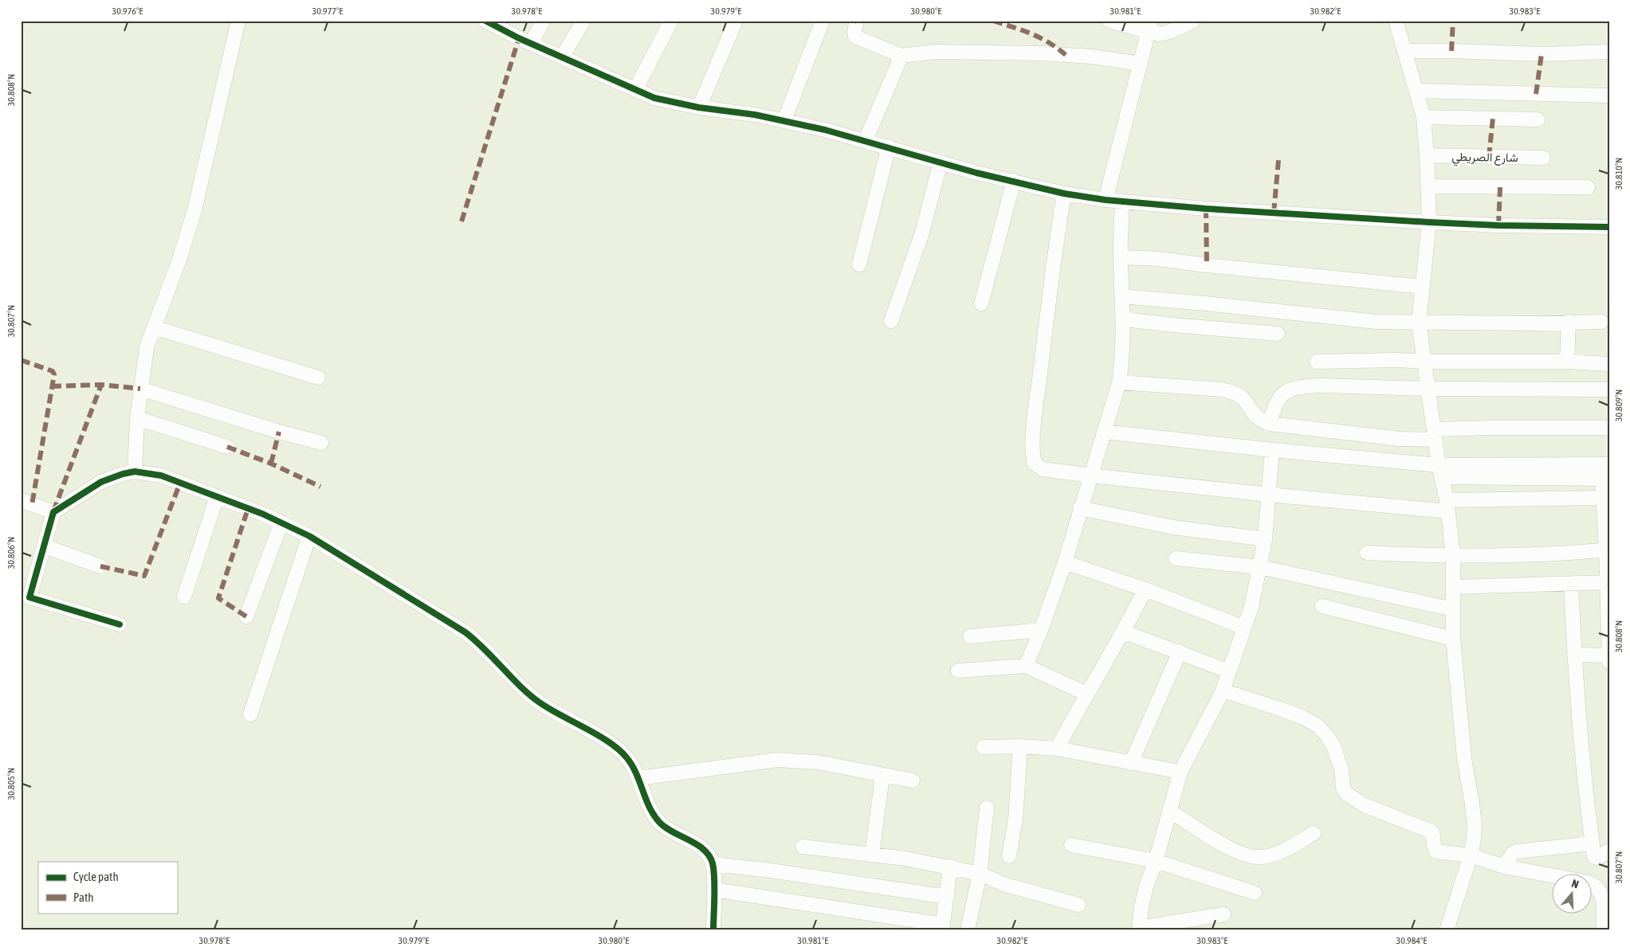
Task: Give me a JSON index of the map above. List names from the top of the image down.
{
  "streets": {
    "street": ["شارع الصريطي"]
  },
  "legend": ["Cycle path", "Path"],
  "north": "top",
  "coordinates": [
    "30.976°E",
    "30.977°E",
    "30.978°E",
    "30.979°E",
    "30.980°E",
    "30.981°E",
    "30.982°E",
    "30.983°E",
    "30.808°N",
    "30.810°N",
    "30.807°N",
    "30.809°N",
    "30.806°N",
    "30.805°N",
    "30.984°E"
  ]
}
